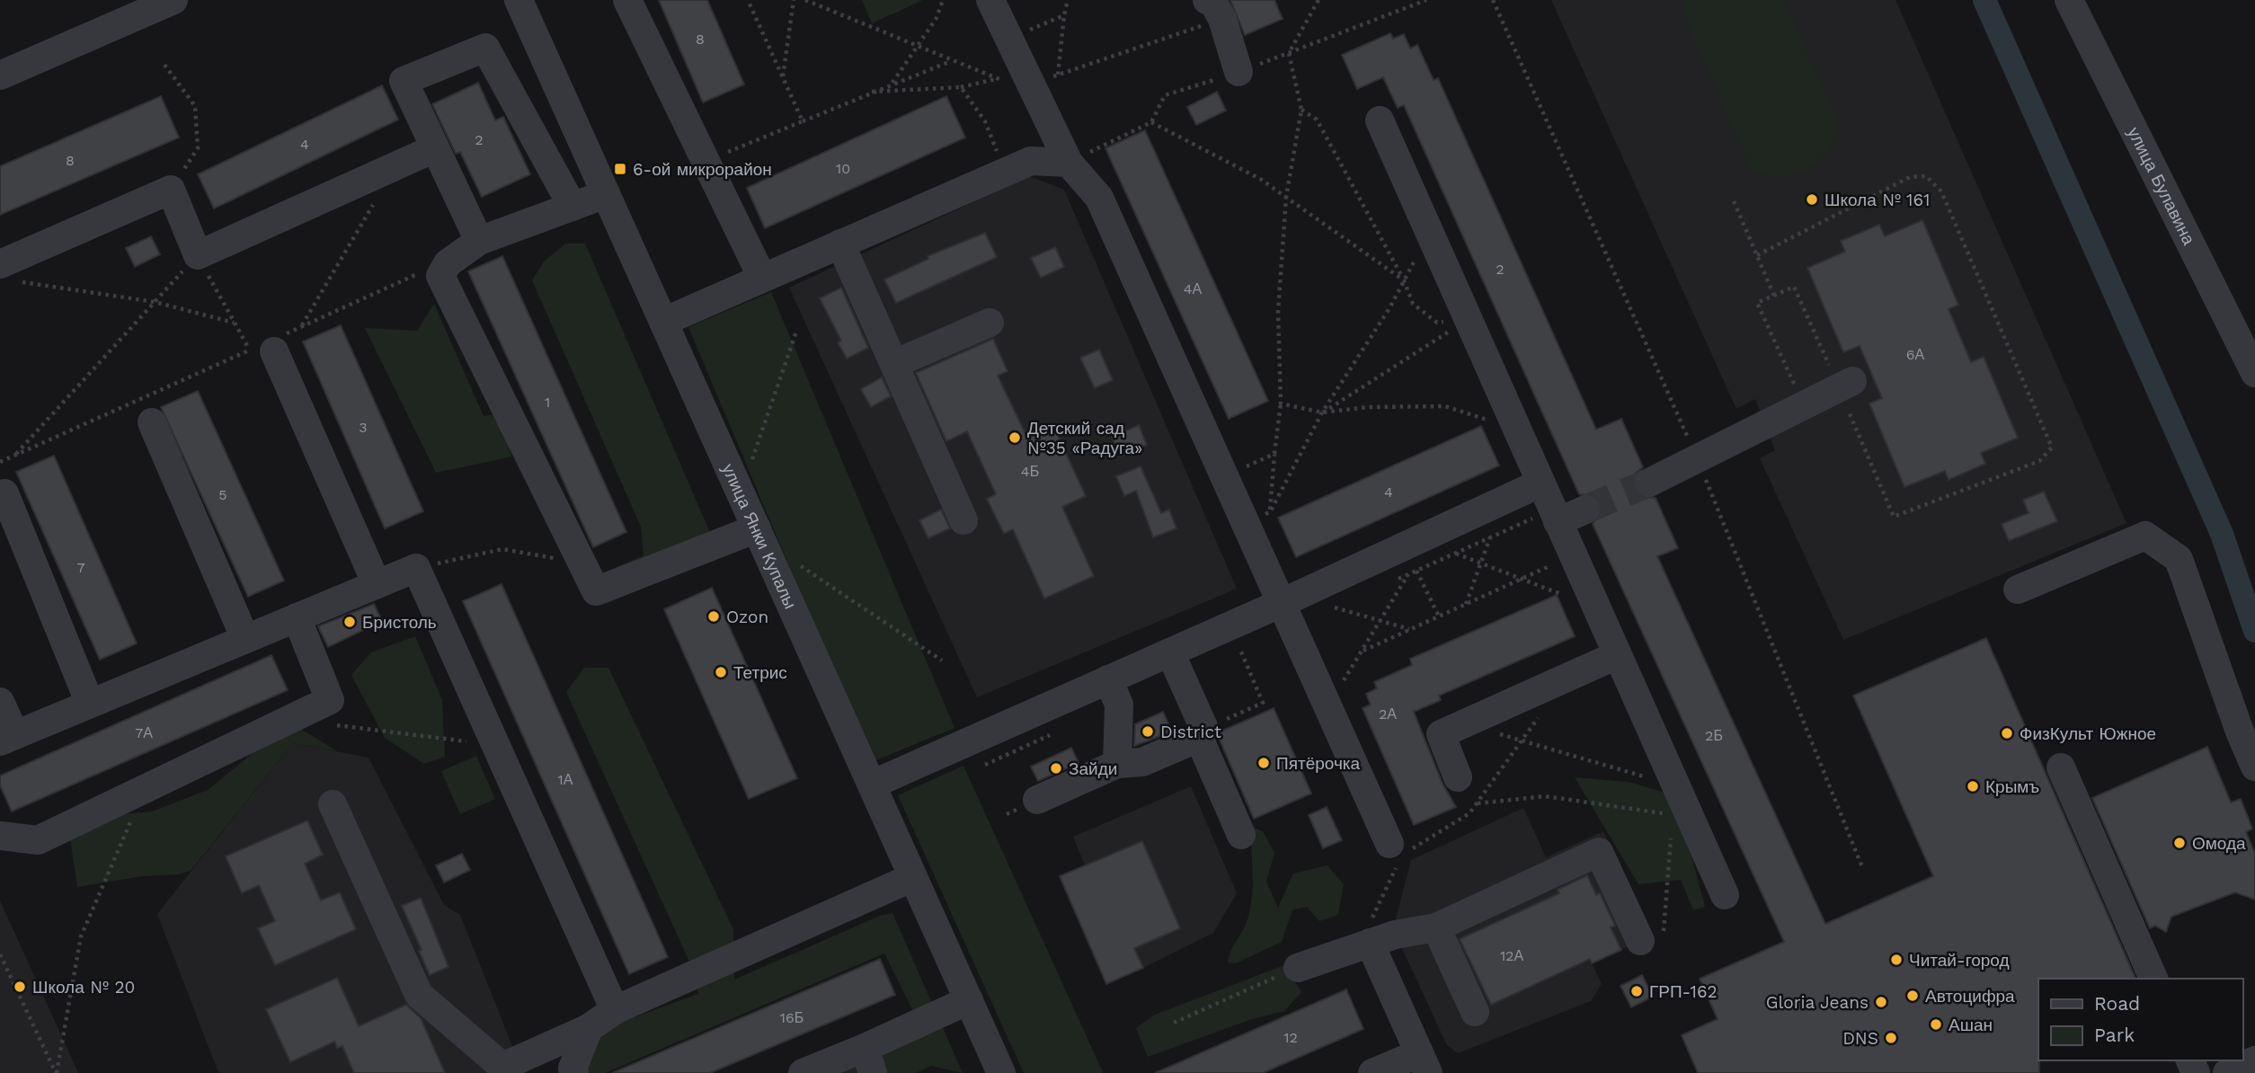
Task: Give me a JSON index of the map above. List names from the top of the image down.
{
  "streets": {
    "street": ["улица Булавина", "улица Янки Купалы"]
  },
  "places": {
    "transit": ["6-ой микрорайон"],
    "other": [
      "Школа № 161",
      "Детский сад №35 «Радуга»",
      "Ozon",
      "Бристоль",
      "Тетрис",
      "District",
      "ФизКульт Южное",
      "Пятёрочка",
      "Зайди",
      "Крымъ",
      "Омода",
      "Читай-город",
      "Школа № 20",
      "ГРП-162",
      "Автоцифра",
      "Gloria Jeans",
      "Ашан",
      "DNS"
    ]
  },
  "house_numbers": [
    "8",
    "2",
    "4",
    "8",
    "10",
    "2",
    "4А",
    "6А",
    "1",
    "3",
    "4Б",
    "4",
    "5",
    "7",
    "2А",
    "7А",
    "2Б",
    "1А",
    "12А",
    "16Б",
    "12"
  ],
  "legend": ["Road", "Park"]
}
